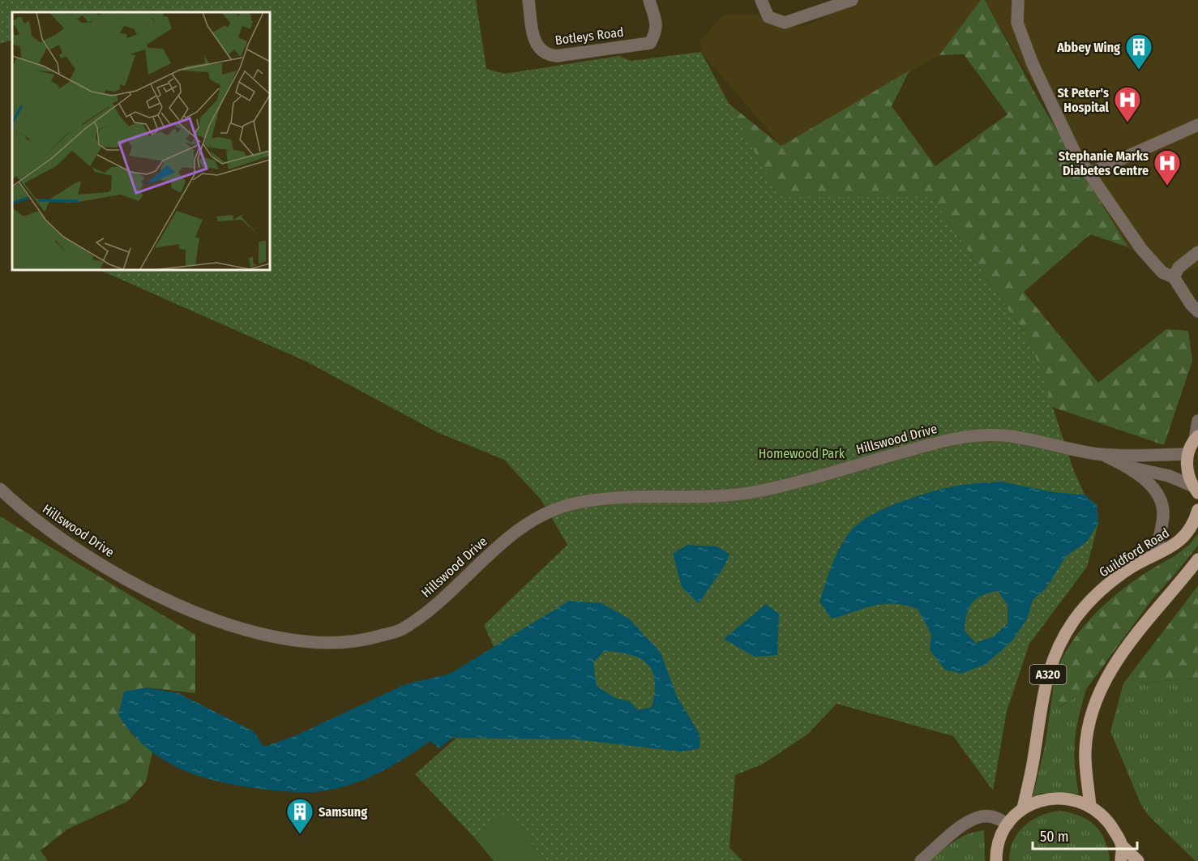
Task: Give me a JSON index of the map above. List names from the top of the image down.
{
  "streets": {
    "main road": ["Guildford Road", "A320"],
    "street": ["Botleys Road", "Hillswood Drive"]
  },
  "crossings": [
    ["Hillswood Drive", "Guildford Road"]
  ],
  "parks": ["Homewood Park"],
  "places": {
    "building": ["Abbey Wing", "Samsung"],
    "hospital": ["St Peter's Hospital", "Stephanie Marks Diabetes Centre"]
  },
  "scale_bar": "50 m"
}
